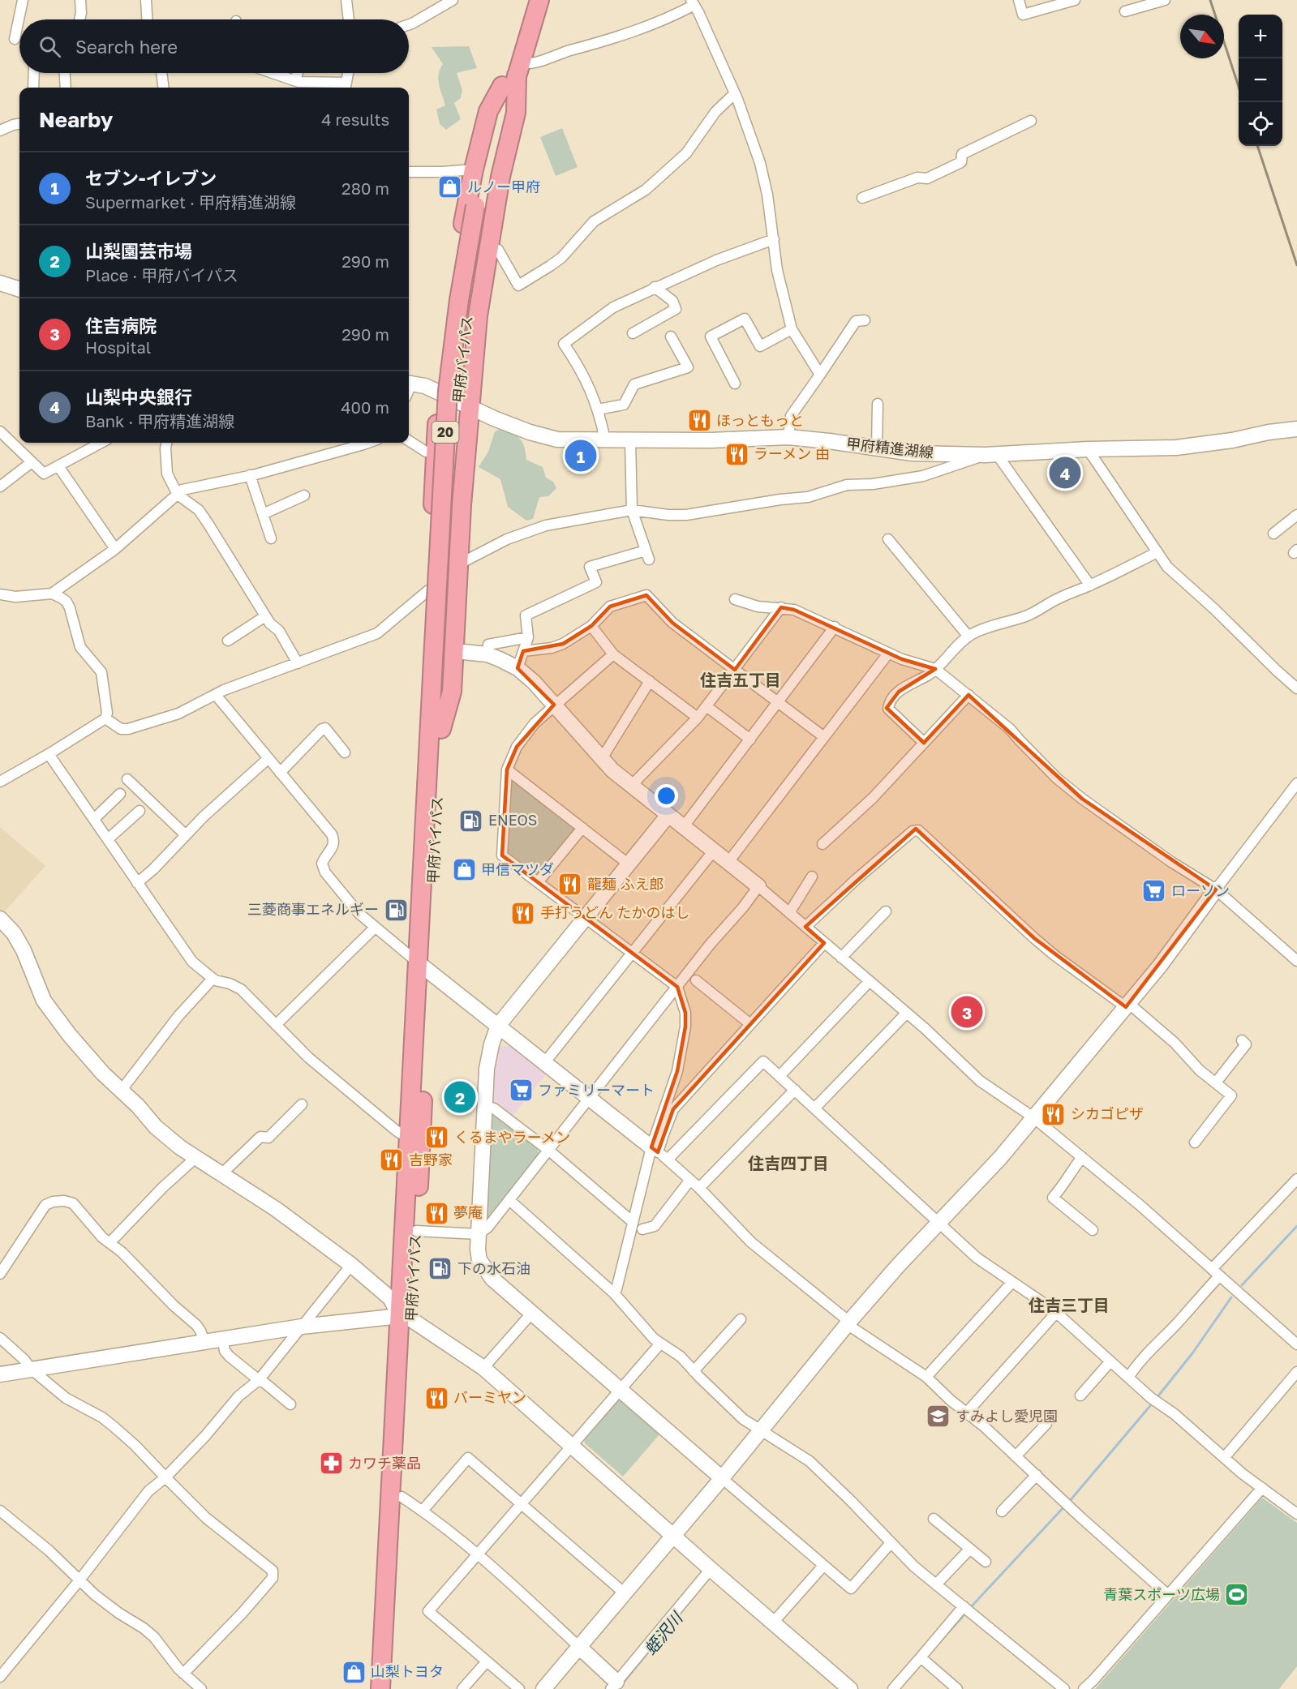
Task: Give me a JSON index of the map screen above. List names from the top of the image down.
{
  "streets": {
    "highway": ["甲府バイパス", "20"],
    "street": ["甲府精進湖線"]
  },
  "districts": ["住吉五丁目", "住吉四丁目", "住吉三丁目"],
  "water": ["蛭沢川"],
  "places": {
    "shop": ["ルノー甲府", "甲信マツダ", "山梨トヨタ"],
    "restaurant": [
      "ほっともっと",
      "ラーメン 由",
      "龍麺 ふえ郎",
      "手打うどん たかのはし",
      "シカゴピザ",
      "くるまやラーメン",
      "吉野家",
      "夢庵",
      "バーミヤン"
    ],
    "fuel station": ["ENEOS", "三菱商事エネルギー", "下の水石油"],
    "supermarket": ["ローソン", "ファミリーマート"],
    "school or university": ["すみよし愛児園"],
    "pharmacy": ["カワチ薬品"],
    "sports": ["青葉スポーツ広場"]
  },
  "north": "bottom right",
  "page": {
    "map_buttons": ["+", "−"],
    "search": "Search here",
    "heading": ["Nearby", "4 results"],
    "list": [
      {
        "mark": "1",
        "name": "セブン-イレブン",
        "note": "Supermarket · 甲府精進湖線",
        "value": "280 m"
      },
      {
        "mark": "2",
        "name": "山梨園芸市場",
        "note": "Place · 甲府バイパス",
        "value": "290 m"
      },
      {
        "mark": "3",
        "name": "住吉病院",
        "note": "Hospital",
        "value": "290 m"
      },
      {
        "mark": "4",
        "name": "山梨中央銀行",
        "note": "Bank · 甲府精進湖線",
        "value": "400 m"
      }
    ],
    "pins": [
      "1",
      "4",
      "3",
      "2"
    ]
  }
}
